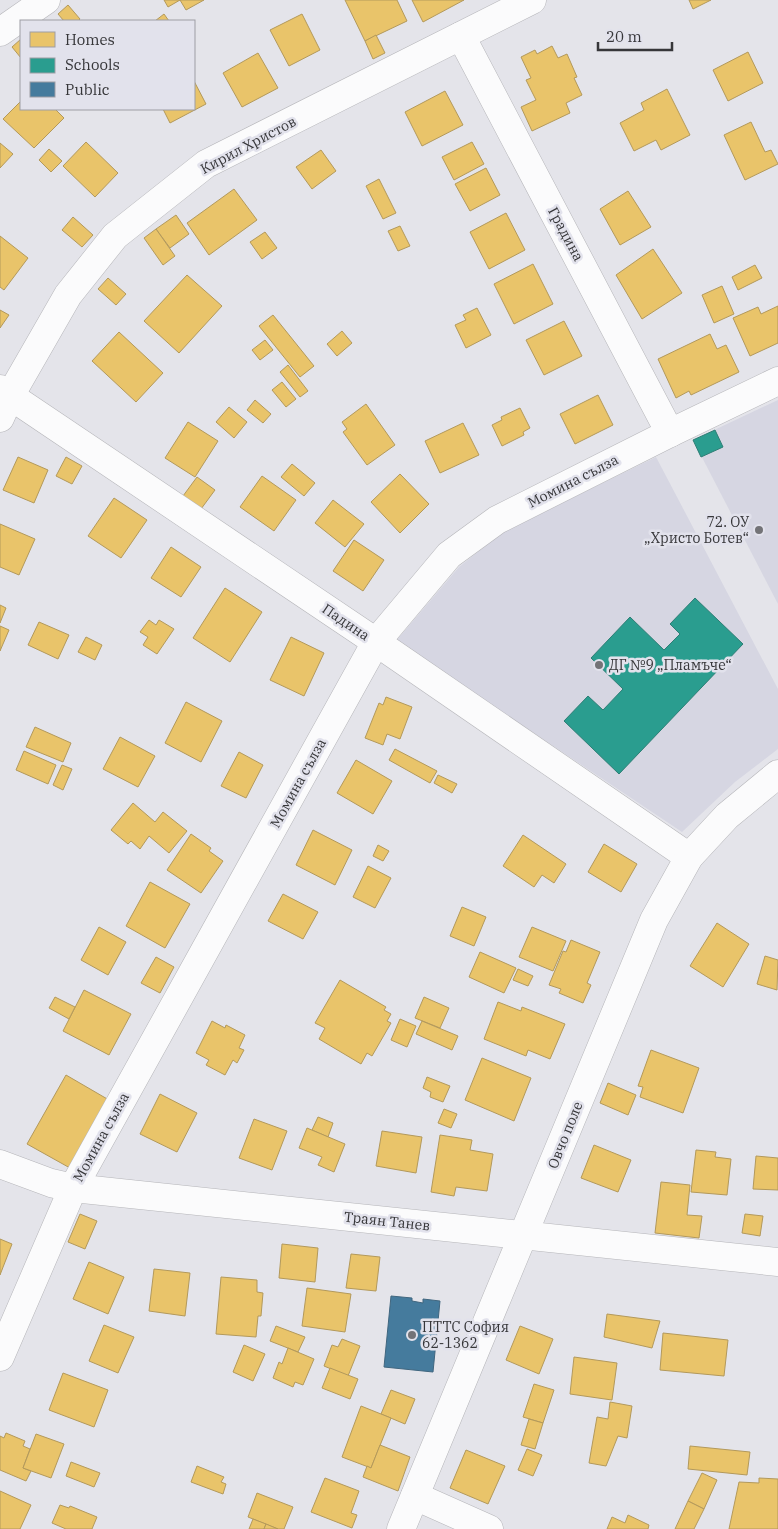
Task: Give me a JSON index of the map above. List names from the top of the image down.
{
  "streets": {
    "street": [
      "Кирил Христов",
      "Градина",
      "Момина сълза",
      "Падина",
      "Овчо поле",
      "Траян Танев"
    ]
  },
  "crossings": [
    ["Кирил Христов", "Градина"],
    ["Кирил Христов", "Падина"],
    ["Градина", "Момина сълза"],
    ["Момина сълза", "Падина"],
    ["Момина сълза", "Траян Танев"],
    ["Падина", "Овчо поле"],
    ["Овчо поле", "Траян Танев"]
  ],
  "places": ["72. ОУ „Христо Ботев“", "ДГ №9 „Пламъче“", "ПТТС София 62-1362"],
  "legend": ["Homes", "Schools", "Public"],
  "scale_bar": "20 m"
}
